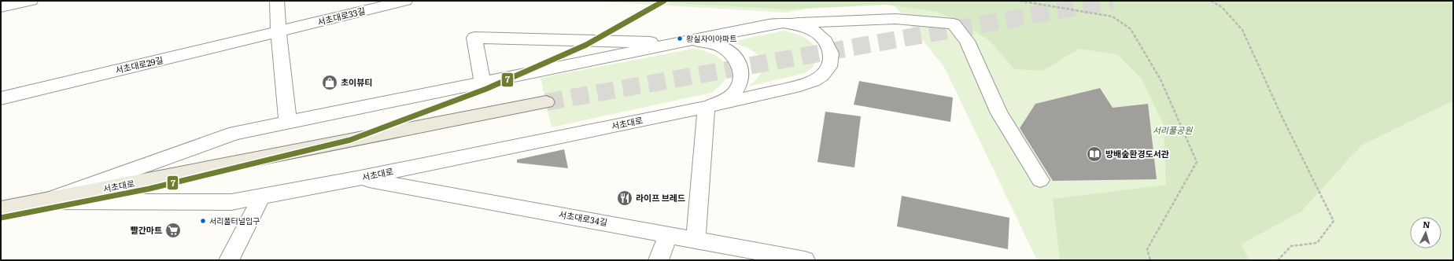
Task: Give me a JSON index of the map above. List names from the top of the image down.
{
  "streets": {
    "main road": ["서초대로"],
    "street": ["서초대로33길", "서초대로29길", "서초대로34길"]
  },
  "crossings": [
    ["서초대로33길", "서초대로29길"],
    ["서초대로", "서초대로34길"]
  ],
  "parks": ["서리풀공원"],
  "places": {
    "other": ["황실자이아파트", "서리풀터널입구"],
    "shop": ["초이뷰티"],
    "library": ["방배숲환경도서관"],
    "restaurant": ["라이프 브레드"],
    "supermarket": ["빨간마트"]
  },
  "lines": ["transit line 7"],
  "north": "top"
}
